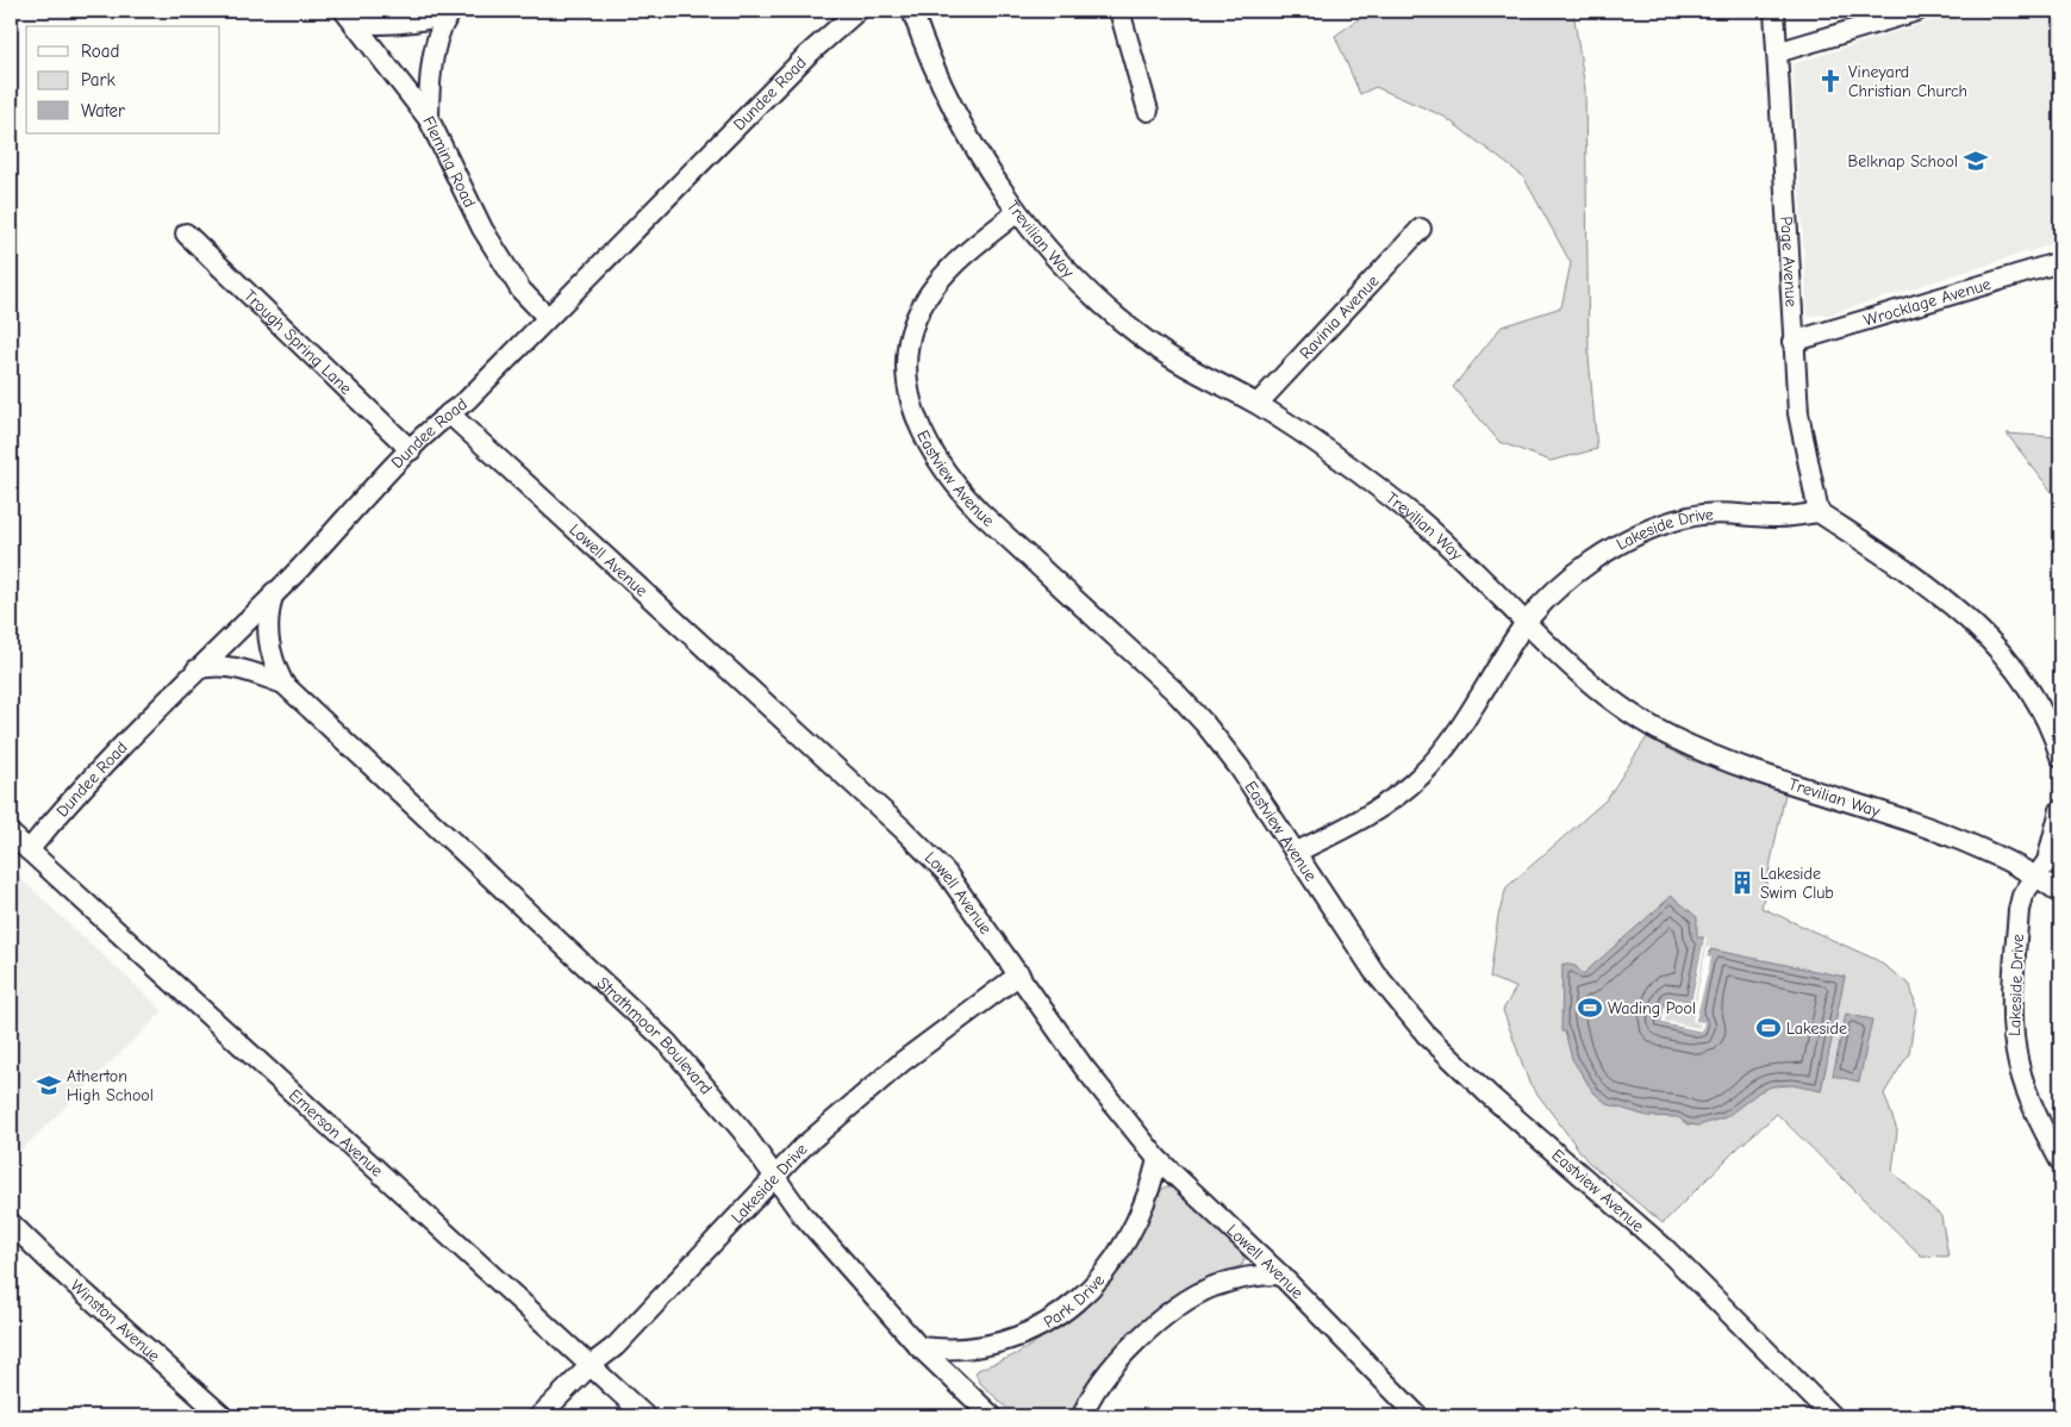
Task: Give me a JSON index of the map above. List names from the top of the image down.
{
  "streets": {
    "street": [
      "Dundee Road",
      "Fleming Road",
      "Trevilian Way",
      "Page Avenue",
      "Wrocklage Avenue",
      "Ravinia Avenue",
      "Trough Spring Lane",
      "Eastview Avenue",
      "Lakeside Drive",
      "Lowell Avenue",
      "Strathmoor Boulevard",
      "Emerson Avenue",
      "Park Drive",
      "Winston Avenue"
    ]
  },
  "crossings": [
    ["Dundee Road", "Fleming Road"],
    ["Dundee Road", "Trough Spring Lane"],
    ["Dundee Road", "Lowell Avenue"],
    ["Dundee Road", "Strathmoor Boulevard"],
    ["Dundee Road", "Emerson Avenue"],
    ["Trevilian Way", "Ravinia Avenue"],
    ["Trevilian Way", "Eastview Avenue"],
    ["Trevilian Way", "Lakeside Drive"],
    ["Page Avenue", "Wrocklage Avenue"],
    ["Page Avenue", "Lakeside Drive"],
    ["Eastview Avenue", "Lakeside Drive"],
    ["Lakeside Drive", "Lowell Avenue"],
    ["Lakeside Drive", "Strathmoor Boulevard"],
    ["Lakeside Drive", "Emerson Avenue"],
    ["Lowell Avenue", "Park Drive"],
    ["Strathmoor Boulevard", "Park Drive"]
  ],
  "places": {
    "church": ["Vineyard Christian Church"],
    "school or university": ["Belknap School", "Atherton High School"],
    "building": ["Lakeside Swim Club"],
    "sports": ["Wading Pool", "Lakeside"]
  },
  "legend": ["Road", "Park", "Water"]
}
